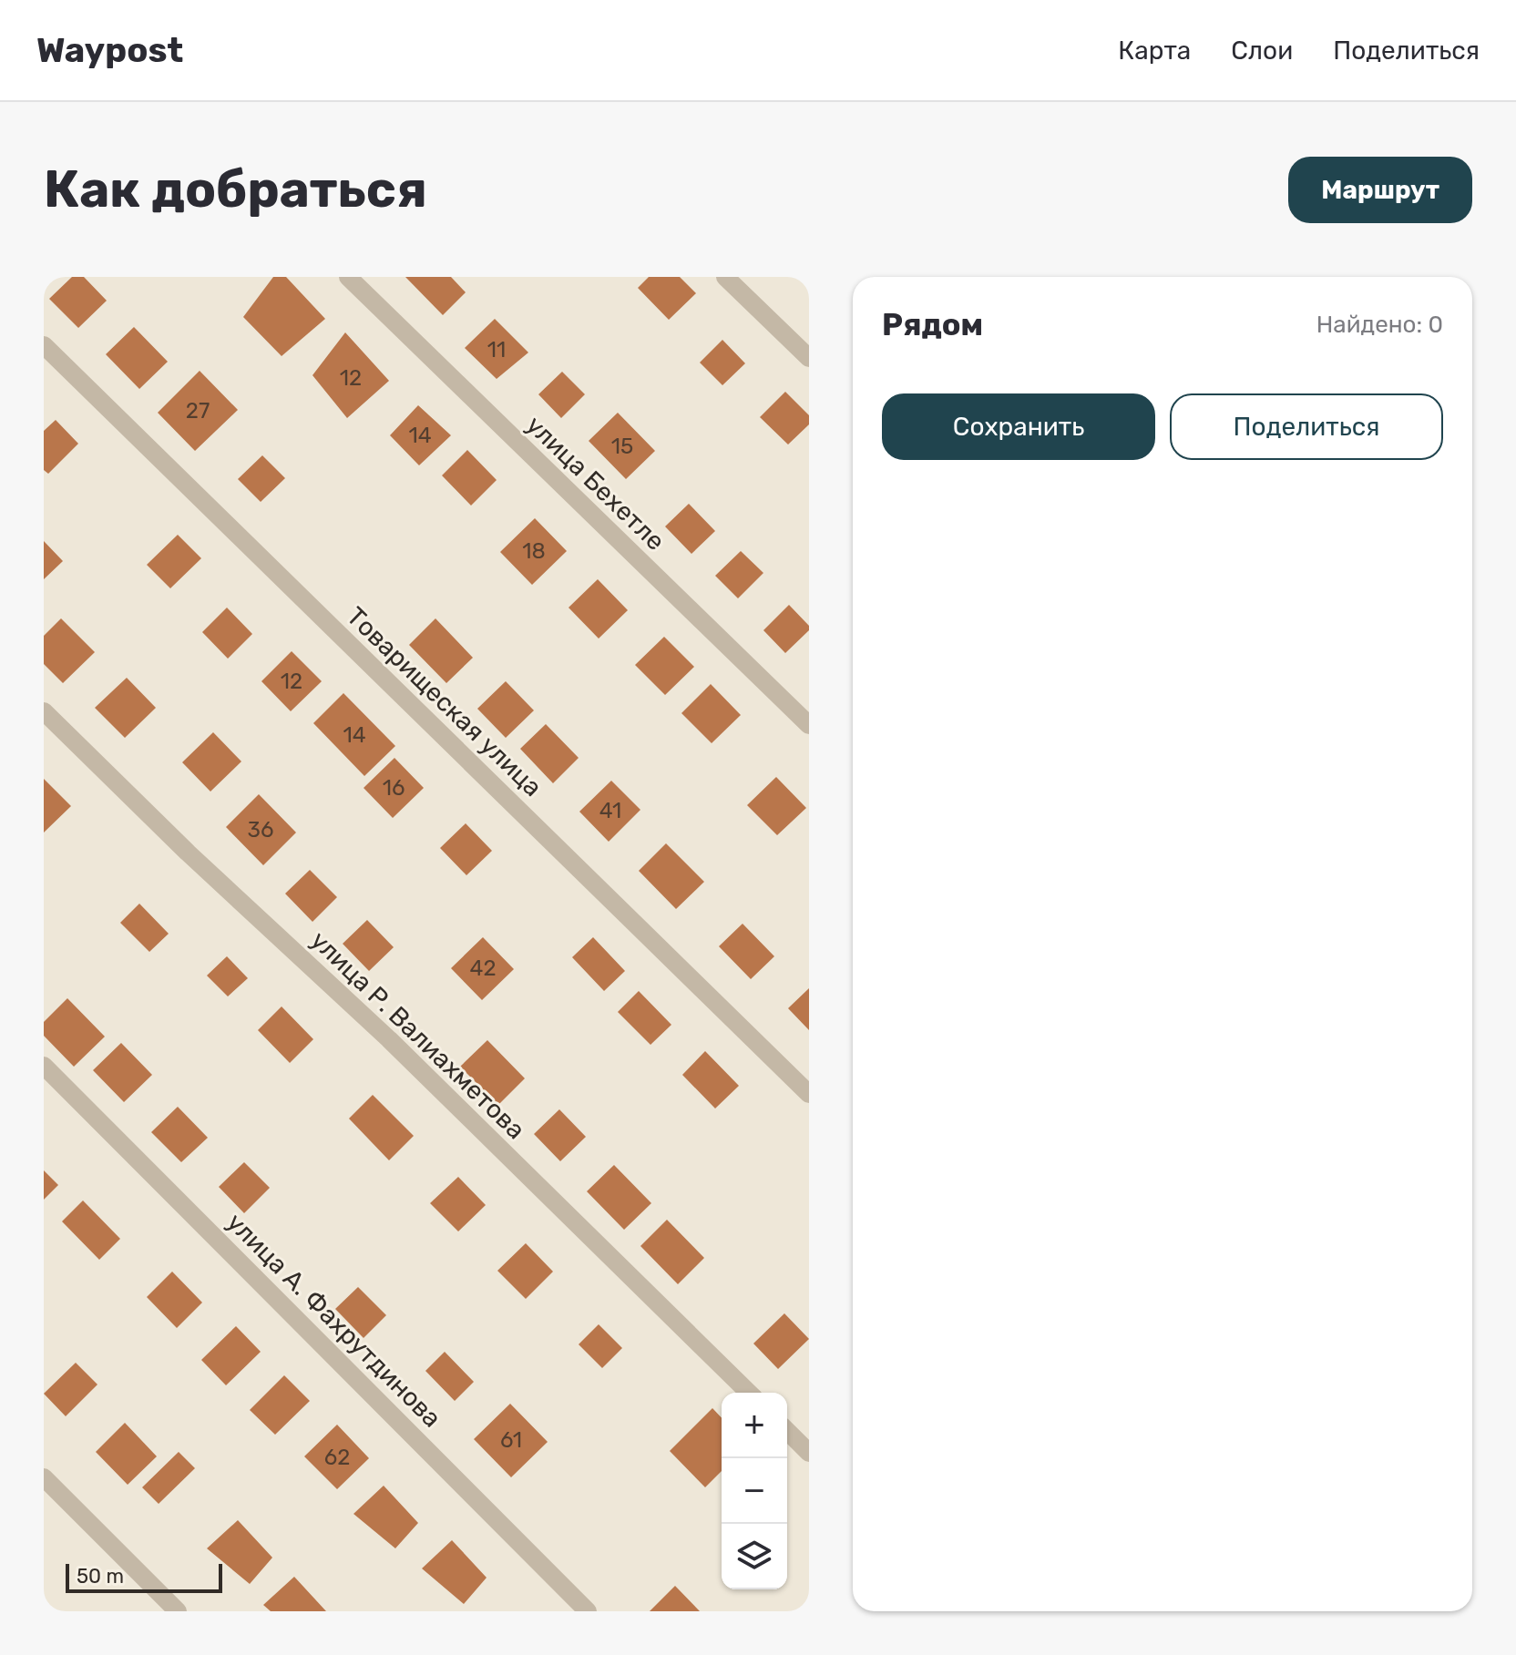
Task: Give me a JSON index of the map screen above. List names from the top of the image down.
{
  "streets": {
    "street": [
      "улица Бехетле",
      "Товарищеская улица",
      "улица Р. Валиахметова",
      "улица А. Фахрутдинова"
    ]
  },
  "house_numbers": [
    "11",
    "12",
    "27",
    "14",
    "15",
    "18",
    "12",
    "14",
    "16",
    "41",
    "36",
    "42",
    "61",
    "62"
  ],
  "scale_bar": "50 m",
  "page": {
    "header": "Waypost",
    "nav": ["Карта", "Слои", "Поделиться"],
    "buttons": [
      "Маршрут",
      ["Сохранить", "Поделиться"]
    ],
    "title": "Как добраться",
    "heading": ["Рядом", "Найдено: 0"],
    "map_buttons": ["+", "−"],
    "scale": "50 m"
  }
}
